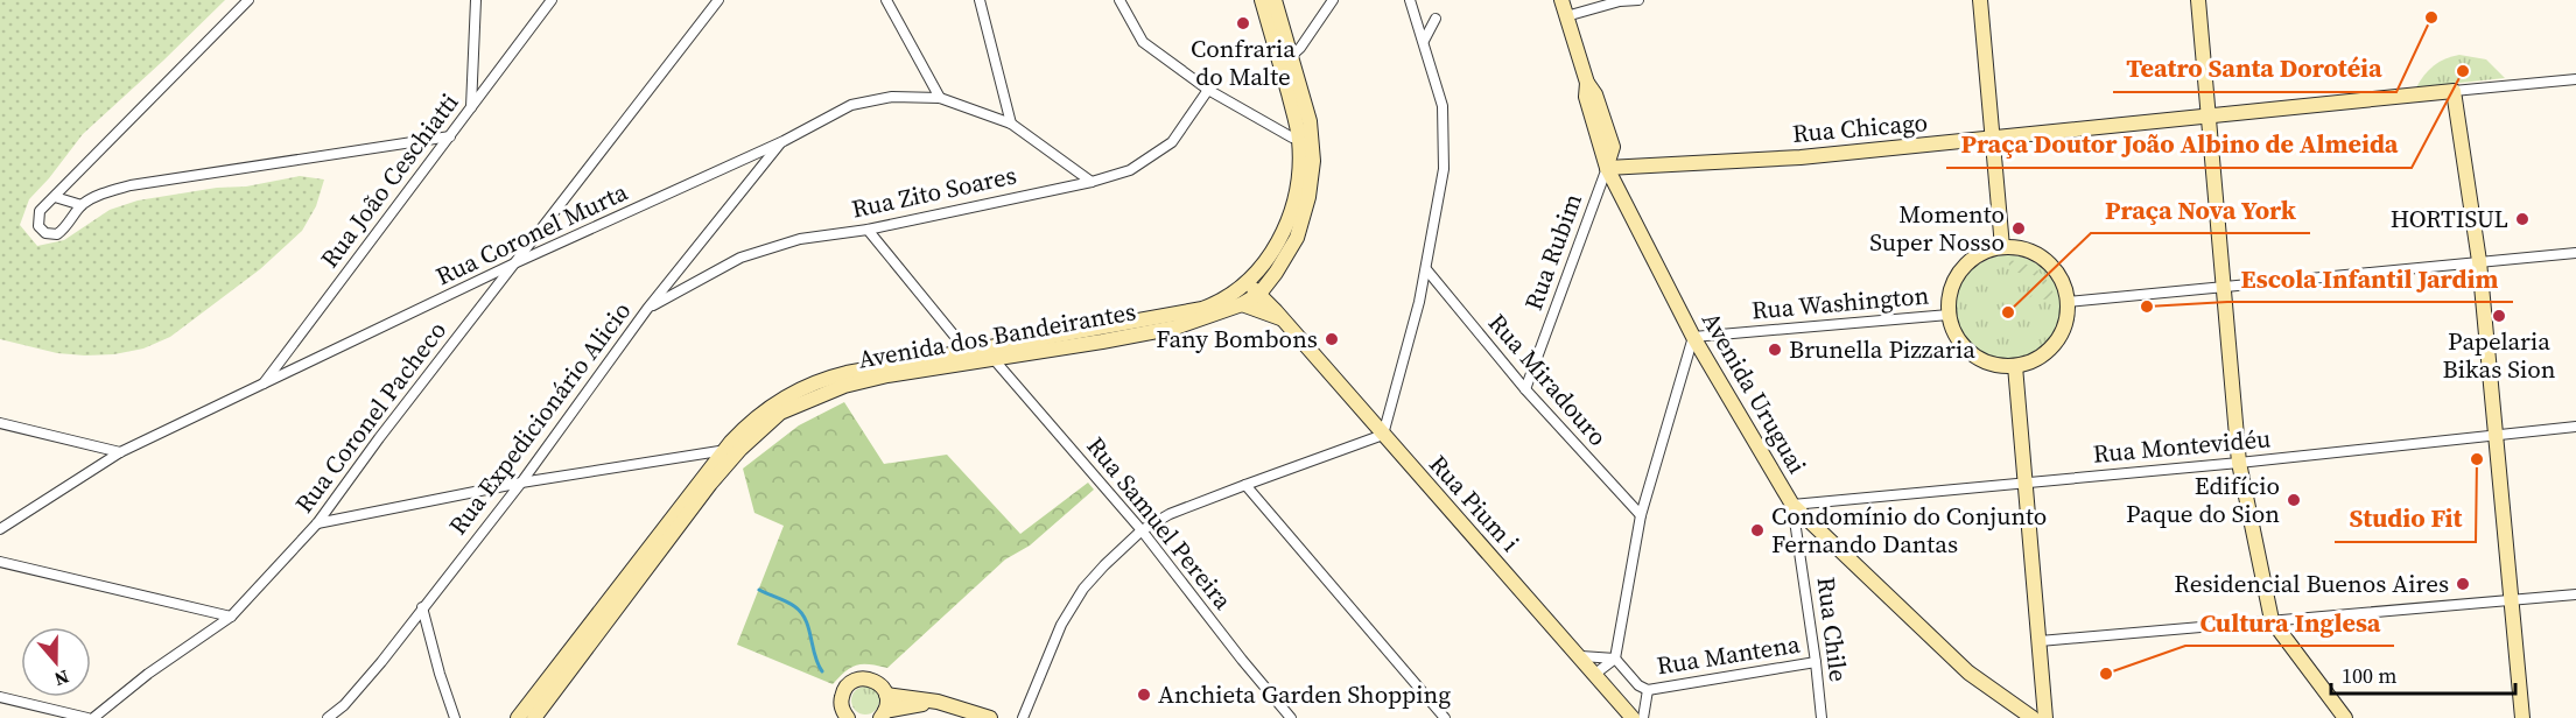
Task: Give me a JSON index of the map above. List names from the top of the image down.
{
  "streets": {
    "street": [
      "Rua Chicago",
      "Rua João Ceschiatti",
      "Rua Zito Soares",
      "Rua Coronel Murta",
      "Rua Rubim",
      "Rua Washington",
      "Avenida dos Bandeirantes",
      "Rua Miradouro",
      "Avenida Uruguai",
      "Rua Coronel Pacheco",
      "Rua Expedicionário Alicio",
      "Rua Montevidéu",
      "Rua Pium i",
      "Rua Samuel Pereira",
      "Rua Chile",
      "Rua Mantena"
    ]
  },
  "crossings": [
    ["Rua Chicago", "Rua Rubim"],
    ["Rua Chicago", "Avenida Uruguai"],
    ["Rua João Ceschiatti", "Rua Coronel Murta"],
    ["Rua Zito Soares", "Rua Coronel Murta"],
    ["Rua Zito Soares", "Rua Expedicionário Alicio"],
    ["Rua Coronel Murta", "Rua Coronel Pacheco"],
    ["Rua Coronel Murta", "Rua Expedicionário Alicio"],
    ["Rua Rubim", "Rua Miradouro"],
    ["Rua Rubim", "Avenida Uruguai"],
    ["Rua Washington", "Avenida Uruguai"],
    ["Avenida dos Bandeirantes", "Rua Pium i"],
    ["Avenida dos Bandeirantes", "Rua Samuel Pereira"],
    ["Avenida Uruguai", "Rua Montevidéu"],
    ["Avenida Uruguai", "Rua Chile"],
    ["Rua Montevidéu", "Rua Chile"],
    ["Rua Chile", "Rua Mantena"]
  ],
  "places": [
    "Teatro Santa Dorotéia",
    "Confraria do Malte",
    "Praça Doutor João Albino de Almeida",
    "HORTISUL",
    "Momento Super Nosso",
    "Escola Infantil Jardim",
    "Praça Nova York",
    "Papelaria Bikas Sion",
    "Fany Bombons",
    "Brunella Pizzaria",
    "Studio Fit",
    "Edifício Paque do Sion",
    "Condomínio do Conjunto Fernando Dantas",
    "Residencial Buenos Aires",
    "Cultura Inglesa",
    "Anchieta Garden Shopping"
  ],
  "scale_bar": "100 m",
  "north": "bottom"
}
